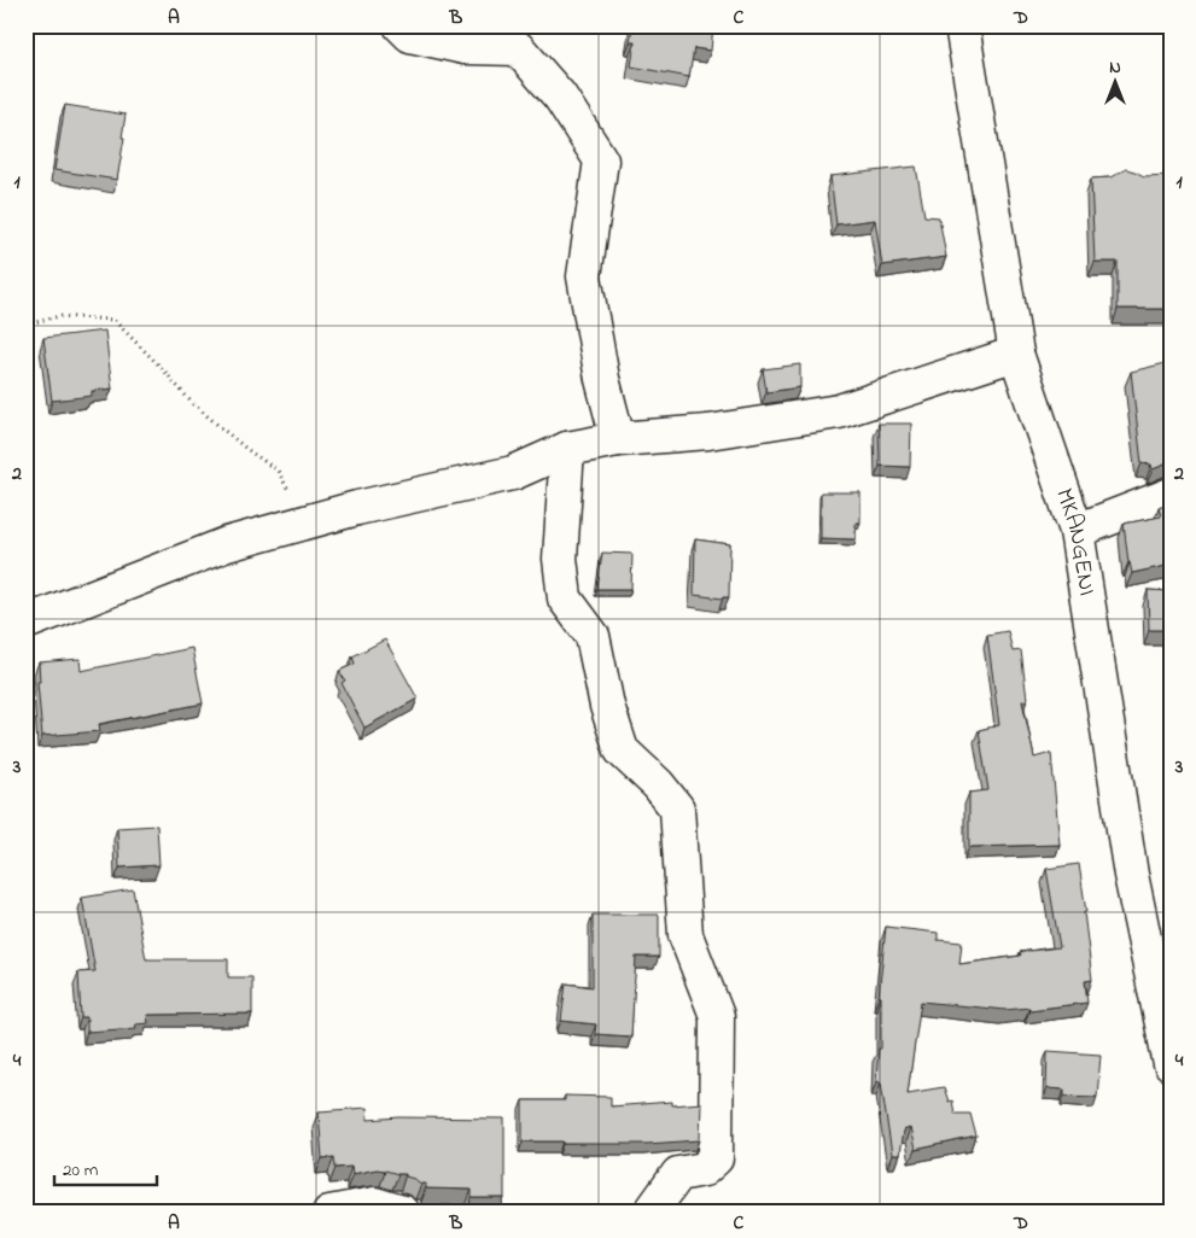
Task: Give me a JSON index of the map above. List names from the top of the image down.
{
  "streets": {
    "street": ["MKANGENI"]
  },
  "scale_bar": "20 m",
  "north": "top",
  "grid": {
    "columns": [
      "A",
      "B",
      "C",
      "D"
    ],
    "rows": [
      "1",
      "2",
      "3",
      "4"
    ]
  }
}
